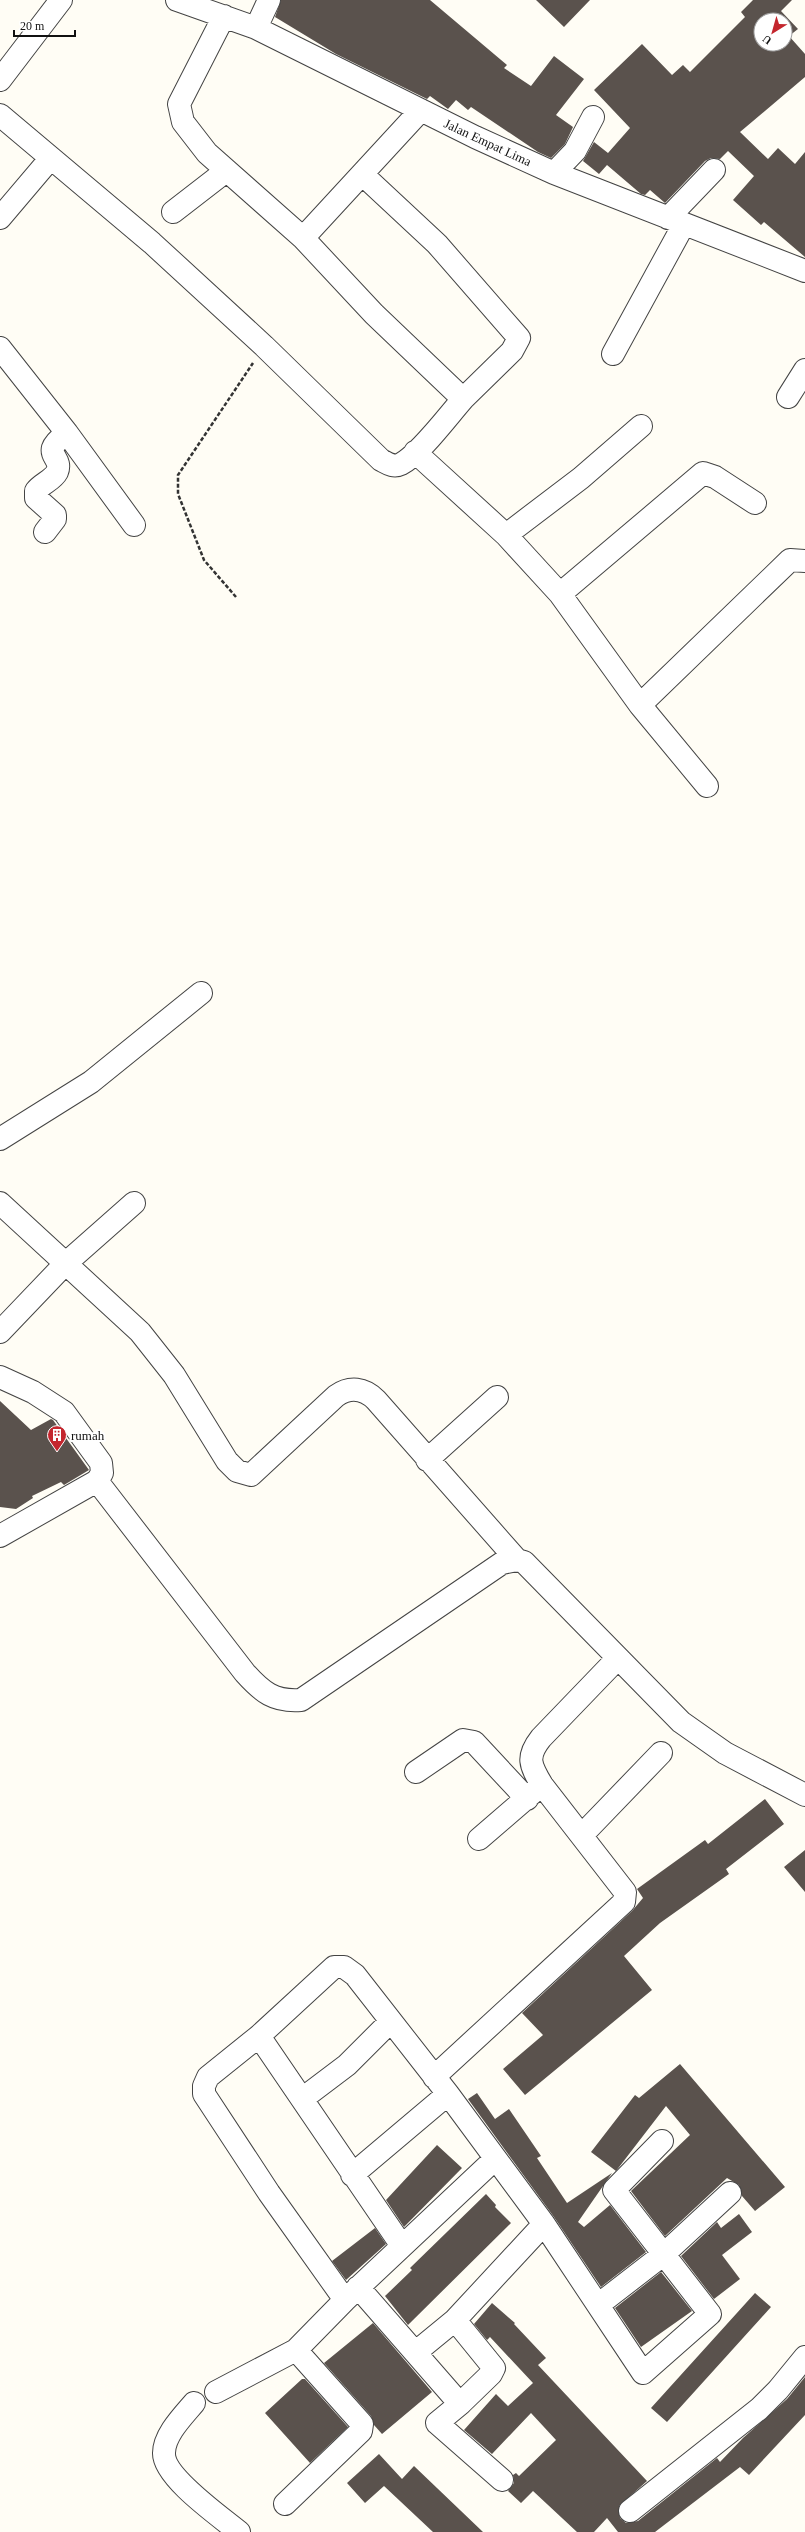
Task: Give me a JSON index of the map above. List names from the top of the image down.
{
  "streets": {
    "street": ["Jalan Empat Lima"]
  },
  "places": {
    "building": ["rumah"]
  },
  "scale_bar": "20 m",
  "north": "bottom left"
}
